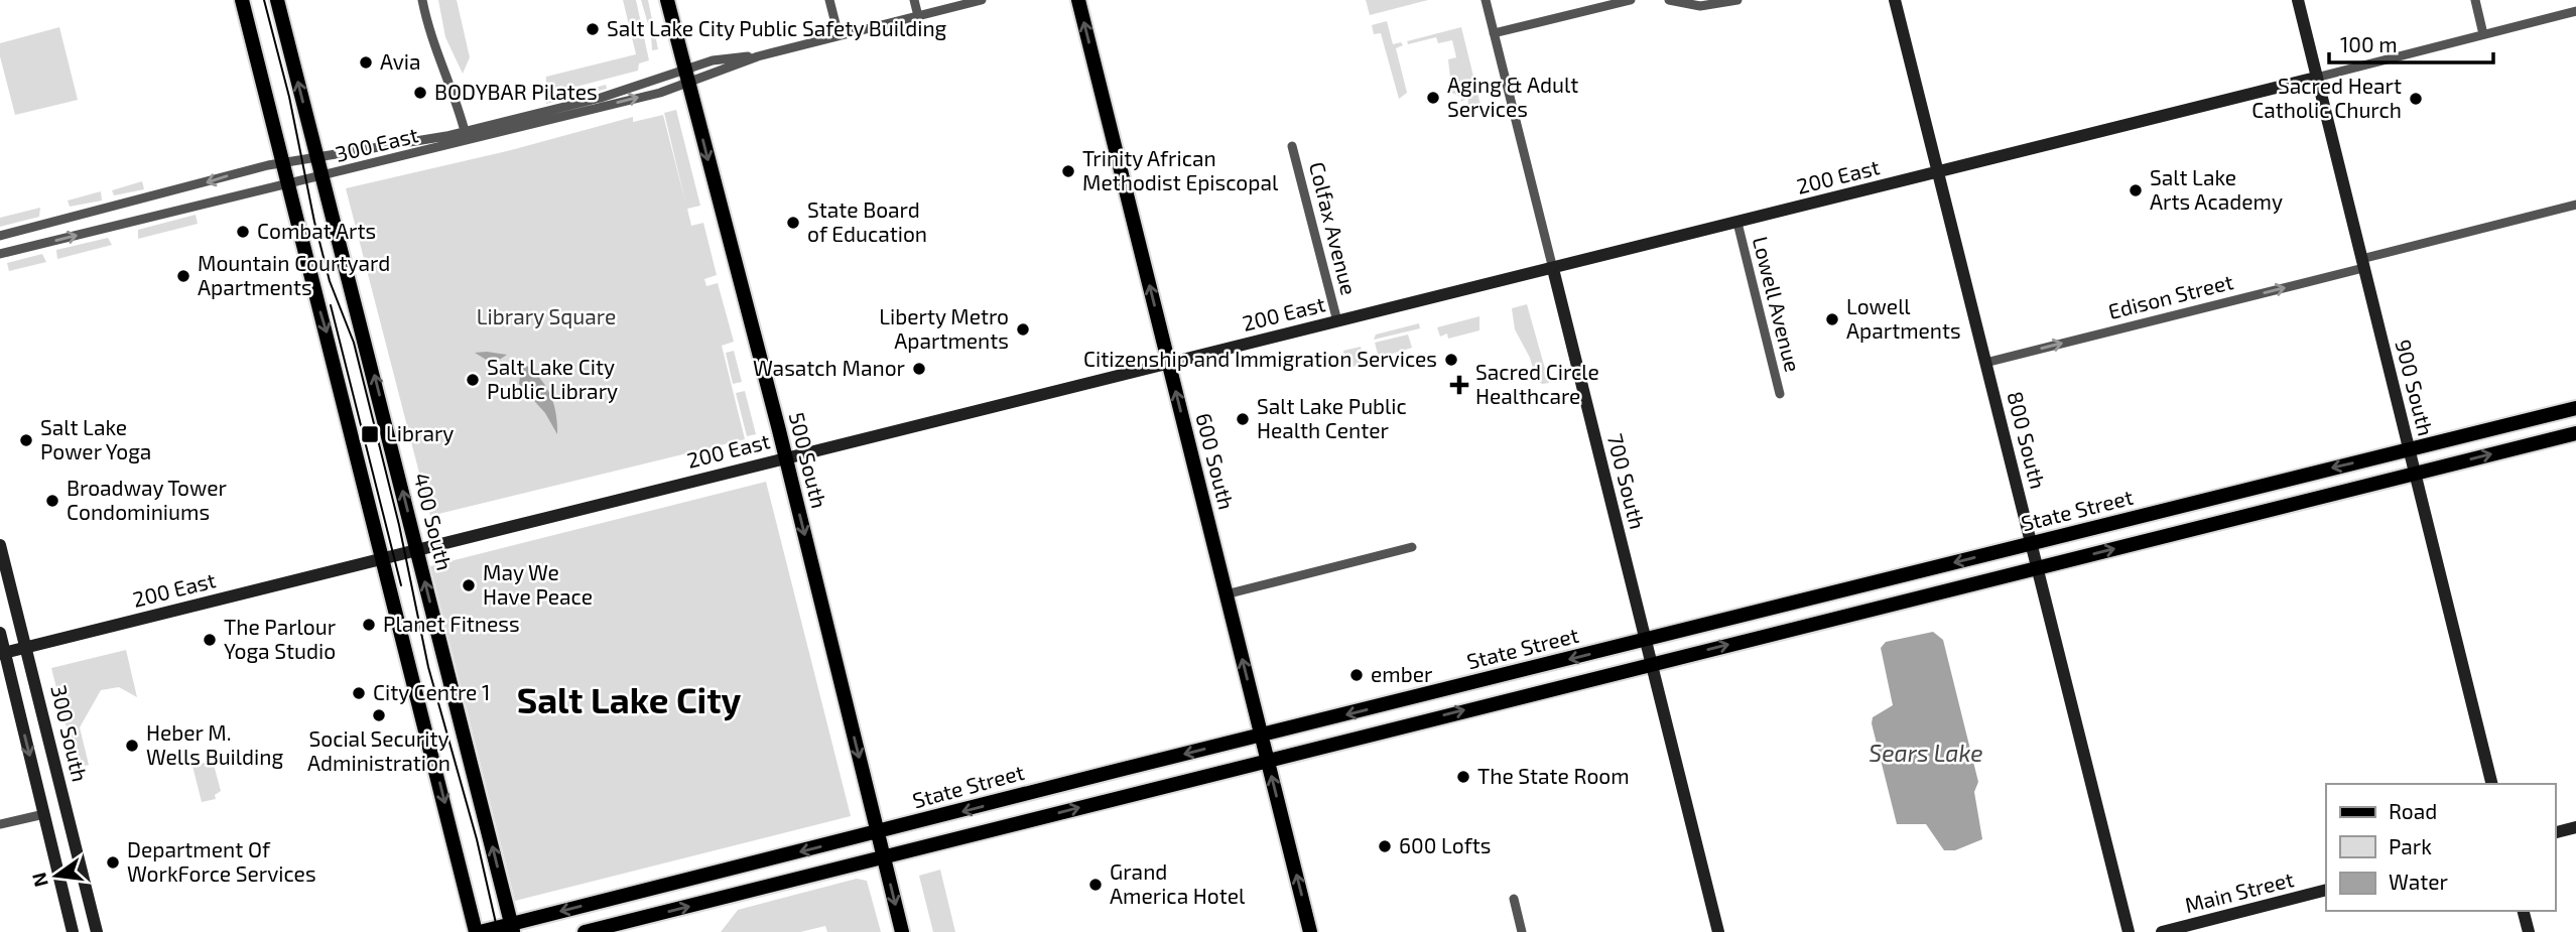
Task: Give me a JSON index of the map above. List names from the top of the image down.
{
  "streets": {
    "main road": [
      "500 South",
      "600 South",
      "State Street",
      "400 South"
    ],
    "street": [
      "300 East",
      "200 East",
      "Colfax Avenue",
      "Edison Street",
      "Lowell Avenue",
      "900 South",
      "800 South",
      "700 South",
      "300 South",
      "Main Street"
    ]
  },
  "crossings": [
    ["300 East", "500 South"],
    ["300 East", "400 South"],
    ["200 East", "Colfax Avenue"],
    ["200 East", "Lowell Avenue"],
    ["200 East", "900 South"],
    ["200 East", "800 South"],
    ["200 East", "500 South"],
    ["200 East", "600 South"],
    ["200 East", "700 South"],
    ["200 East", "400 South"],
    ["200 East", "300 South"],
    ["Edison Street", "900 South"],
    ["Edison Street", "800 South"],
    ["900 South", "State Street"],
    ["800 South", "State Street"],
    ["500 South", "State Street"],
    ["600 South", "State Street"],
    ["700 South", "State Street"],
    ["State Street", "400 South"]
  ],
  "one_way": ["Edison Street", "500 South", "600 South"],
  "districts": ["Salt Lake City"],
  "water": ["Sears Lake"],
  "parks": ["Library Square"],
  "places": {
    "other": [
      "Salt Lake City Public Safety Building",
      "Avia",
      "BODYBAR Pilates",
      "Aging & Adult Services",
      "Sacred Heart Catholic Church",
      "Trinity African Methodist Episcopal",
      "Salt Lake Arts Academy",
      "State Board of Education",
      "Combat Arts",
      "Mountain Courtyard Apartments",
      "Lowell Apartments",
      "Liberty Metro Apartments",
      "Citizenship and Immigration Services",
      "Wasatch Manor",
      "Salt Lake City Public Library",
      "Salt Lake Public Health Center",
      "Salt Lake Power Yoga",
      "Broadway Tower Condominiums",
      "May We Have Peace",
      "Planet Fitness",
      "The Parlour Yoga Studio",
      "ember",
      "City Centre 1",
      "Social Security Administration",
      "Heber M. Wells Building",
      "The State Room",
      "600 Lofts",
      "Department Of WorkForce Services",
      "Grand America Hotel"
    ],
    "health": ["Sacred Circle Healthcare"],
    "transit": ["Library"]
  },
  "legend": ["Road", "Park", "Water"],
  "scale_bar": "100 m",
  "north": "left"
}
